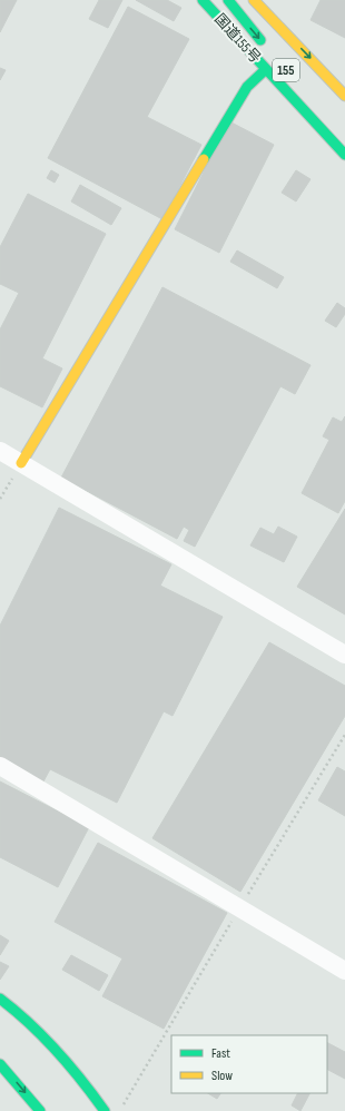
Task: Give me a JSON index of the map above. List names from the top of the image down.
{
  "streets": {
    "main road": ["国道155号", "155"]
  },
  "crossings": [
    ["国道155号", "155"]
  ],
  "legend": ["Fast", "Slow"]
}
